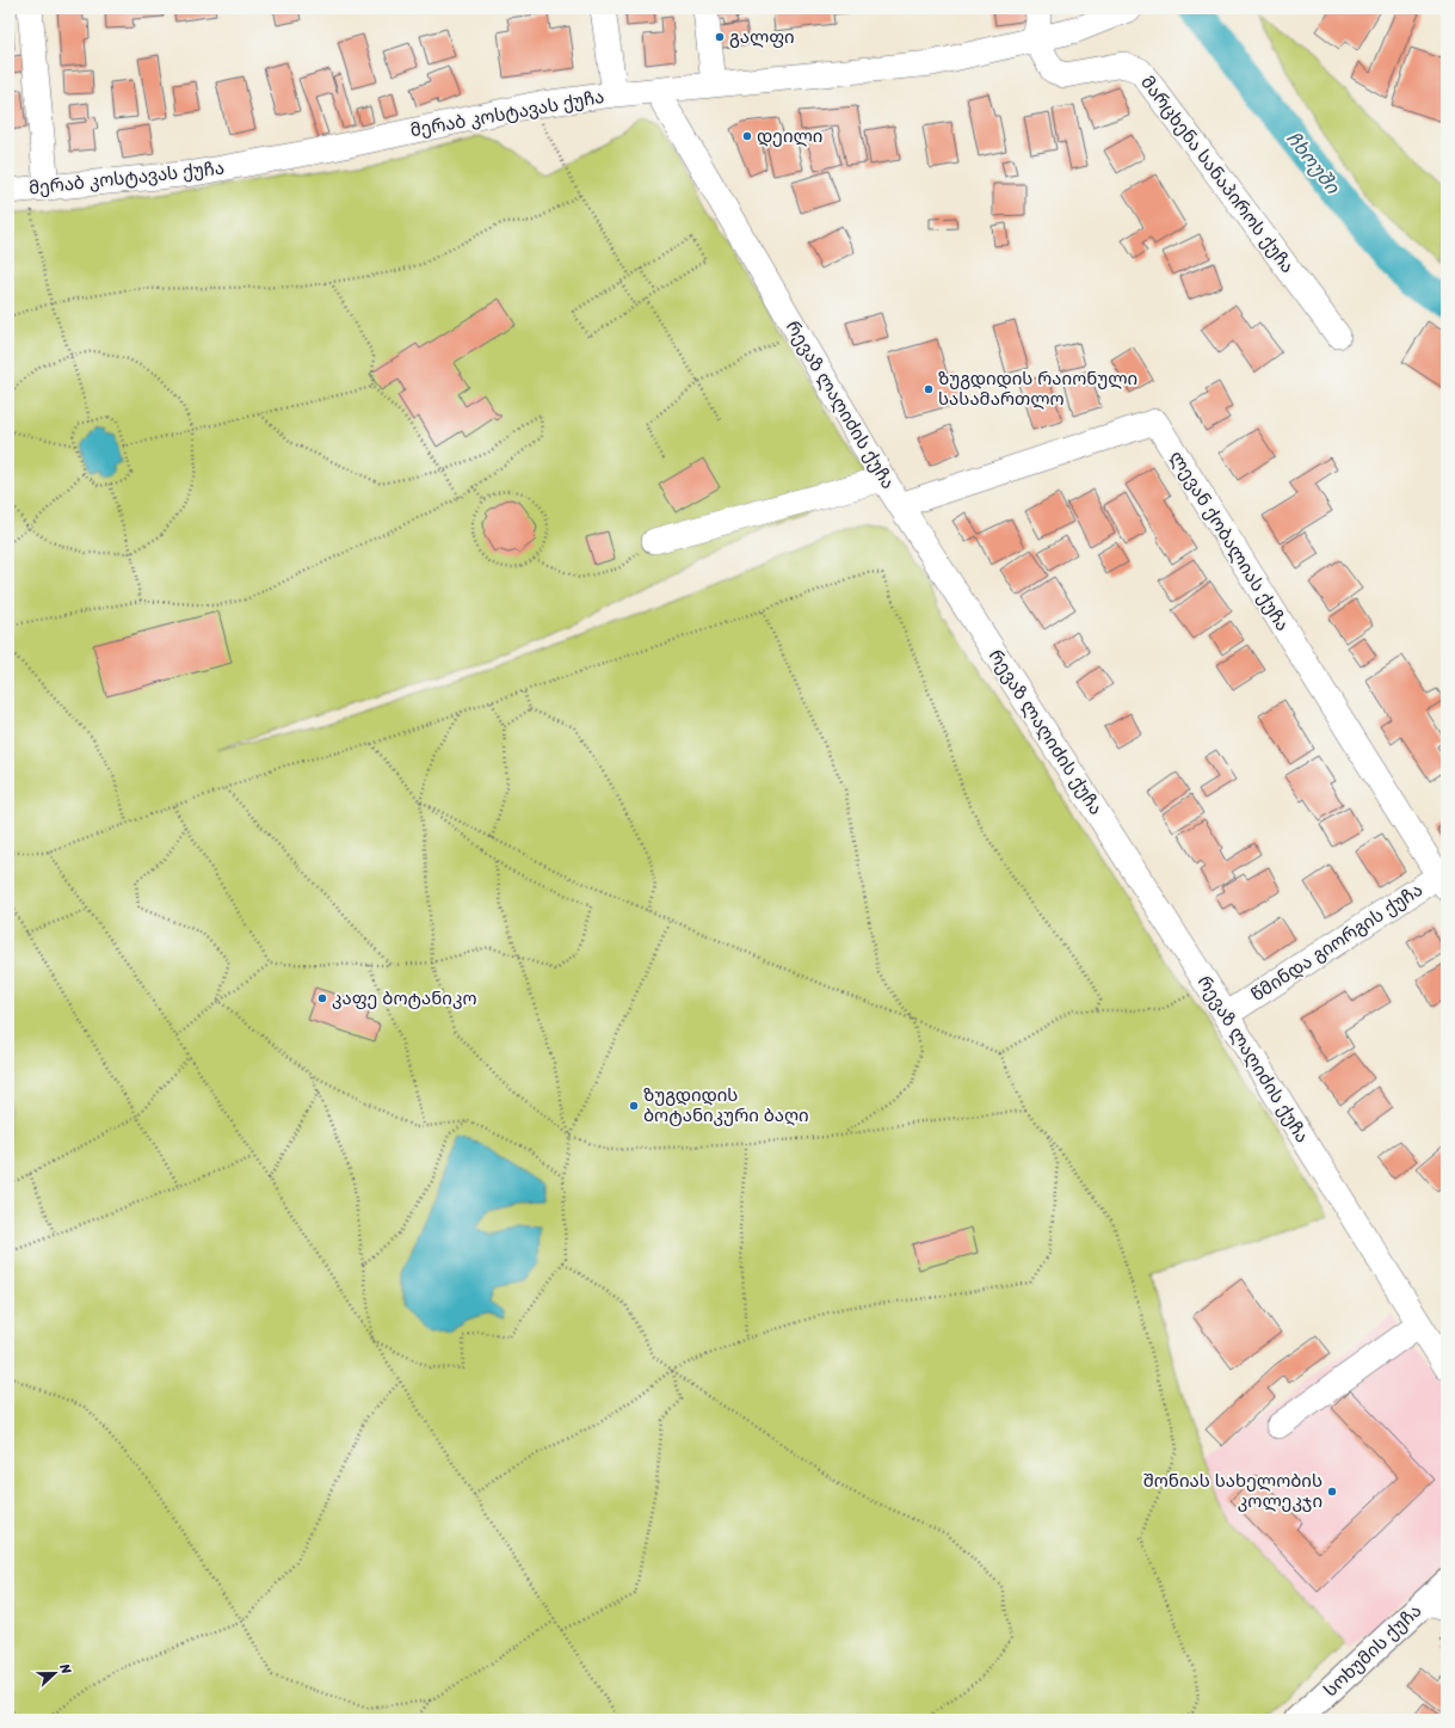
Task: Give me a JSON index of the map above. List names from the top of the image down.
{
  "streets": {
    "highway": ["სოხუმის ქუჩა"],
    "street": [
      "მერაბ კოსტავას ქუჩა",
      "მარცხენა სანაპიროს ქუჩა",
      "რევაზ ლაღიძის ქუჩა",
      "ლევან ქობალიას ქუჩა",
      "წმინდა გიორგის ქუჩა"
    ]
  },
  "crossings": [
    ["მერაბ კოსტავას ქუჩა", "მარცხენა სანაპიროს ქუჩა"],
    ["მერაბ კოსტავას ქუჩა", "რევაზ ლაღიძის ქუჩა"],
    ["რევაზ ლაღიძის ქუჩა", "ლევან ქობალიას ქუჩა"],
    ["რევაზ ლაღიძის ქუჩა", "წმინდა გიორგის ქუჩა"],
    ["ლევან ქობალიას ქუჩა", "წმინდა გიორგის ქუჩა"]
  ],
  "water": ["ჩხოუში"],
  "places": [
    "გალფი",
    "დეილი",
    "ზუგდიდის რაიონული სასამართლო",
    "კაფე ბოტანიკო",
    "ზუგდიდის ბოტანიკური ბაღი",
    "შონიას სახელობის კოლეკჯი"
  ],
  "north": "right"
}
